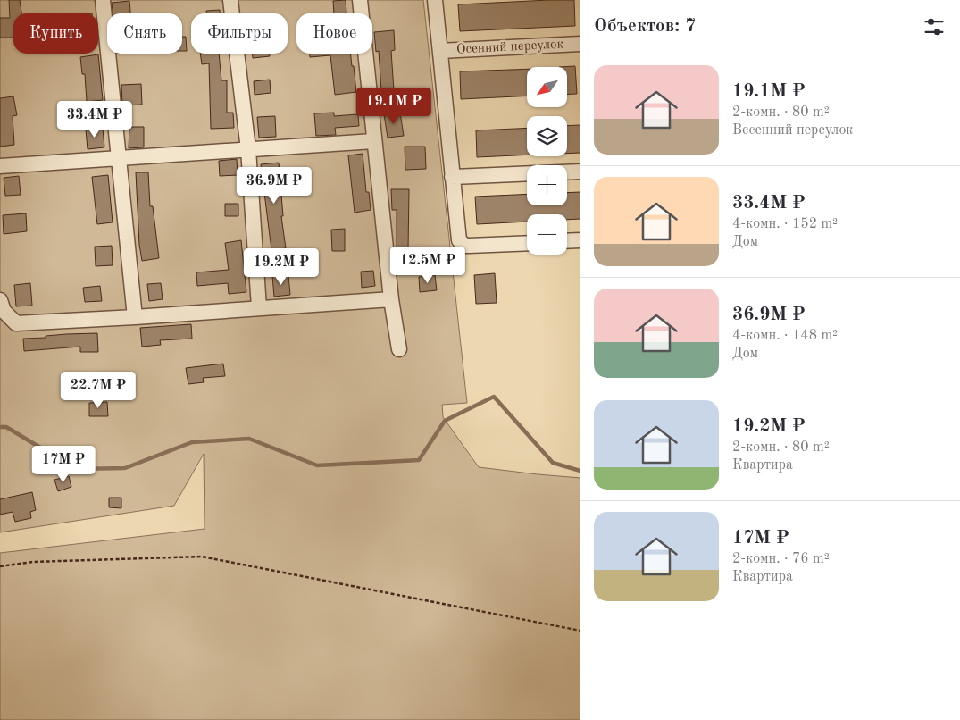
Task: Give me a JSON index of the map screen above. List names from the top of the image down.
{
  "streets": {
    "street": ["Осенний переулок"]
  },
  "north": "bottom left",
  "page": {
    "heading": "Объектов: 7",
    "chip": [
      "Купить",
      "Снять",
      "Фильтры",
      "Новое"
    ],
    "list": [
      {
        "name": "19.1M ₽",
        "note": "2-комн. · 80 m² · Весенний переулок"
      },
      {
        "name": "33.4M ₽",
        "note": "4-комн. · 152 m² · Дом"
      },
      {
        "name": "36.9M ₽",
        "note": "4-комн. · 148 m² · Дом"
      },
      {
        "name": "19.2M ₽",
        "note": "2-комн. · 80 m² · Квартира"
      },
      {
        "name": "17M ₽",
        "note": "2-комн. · 76 m² · Квартира"
      }
    ],
    "map_buttons": ["+", "−"],
    "price": [
      "19.1M ₽",
      "33.4M ₽",
      "36.9M ₽",
      "12.5M ₽",
      "19.2M ₽",
      "22.7M ₽",
      "17M ₽"
    ]
  }
}
